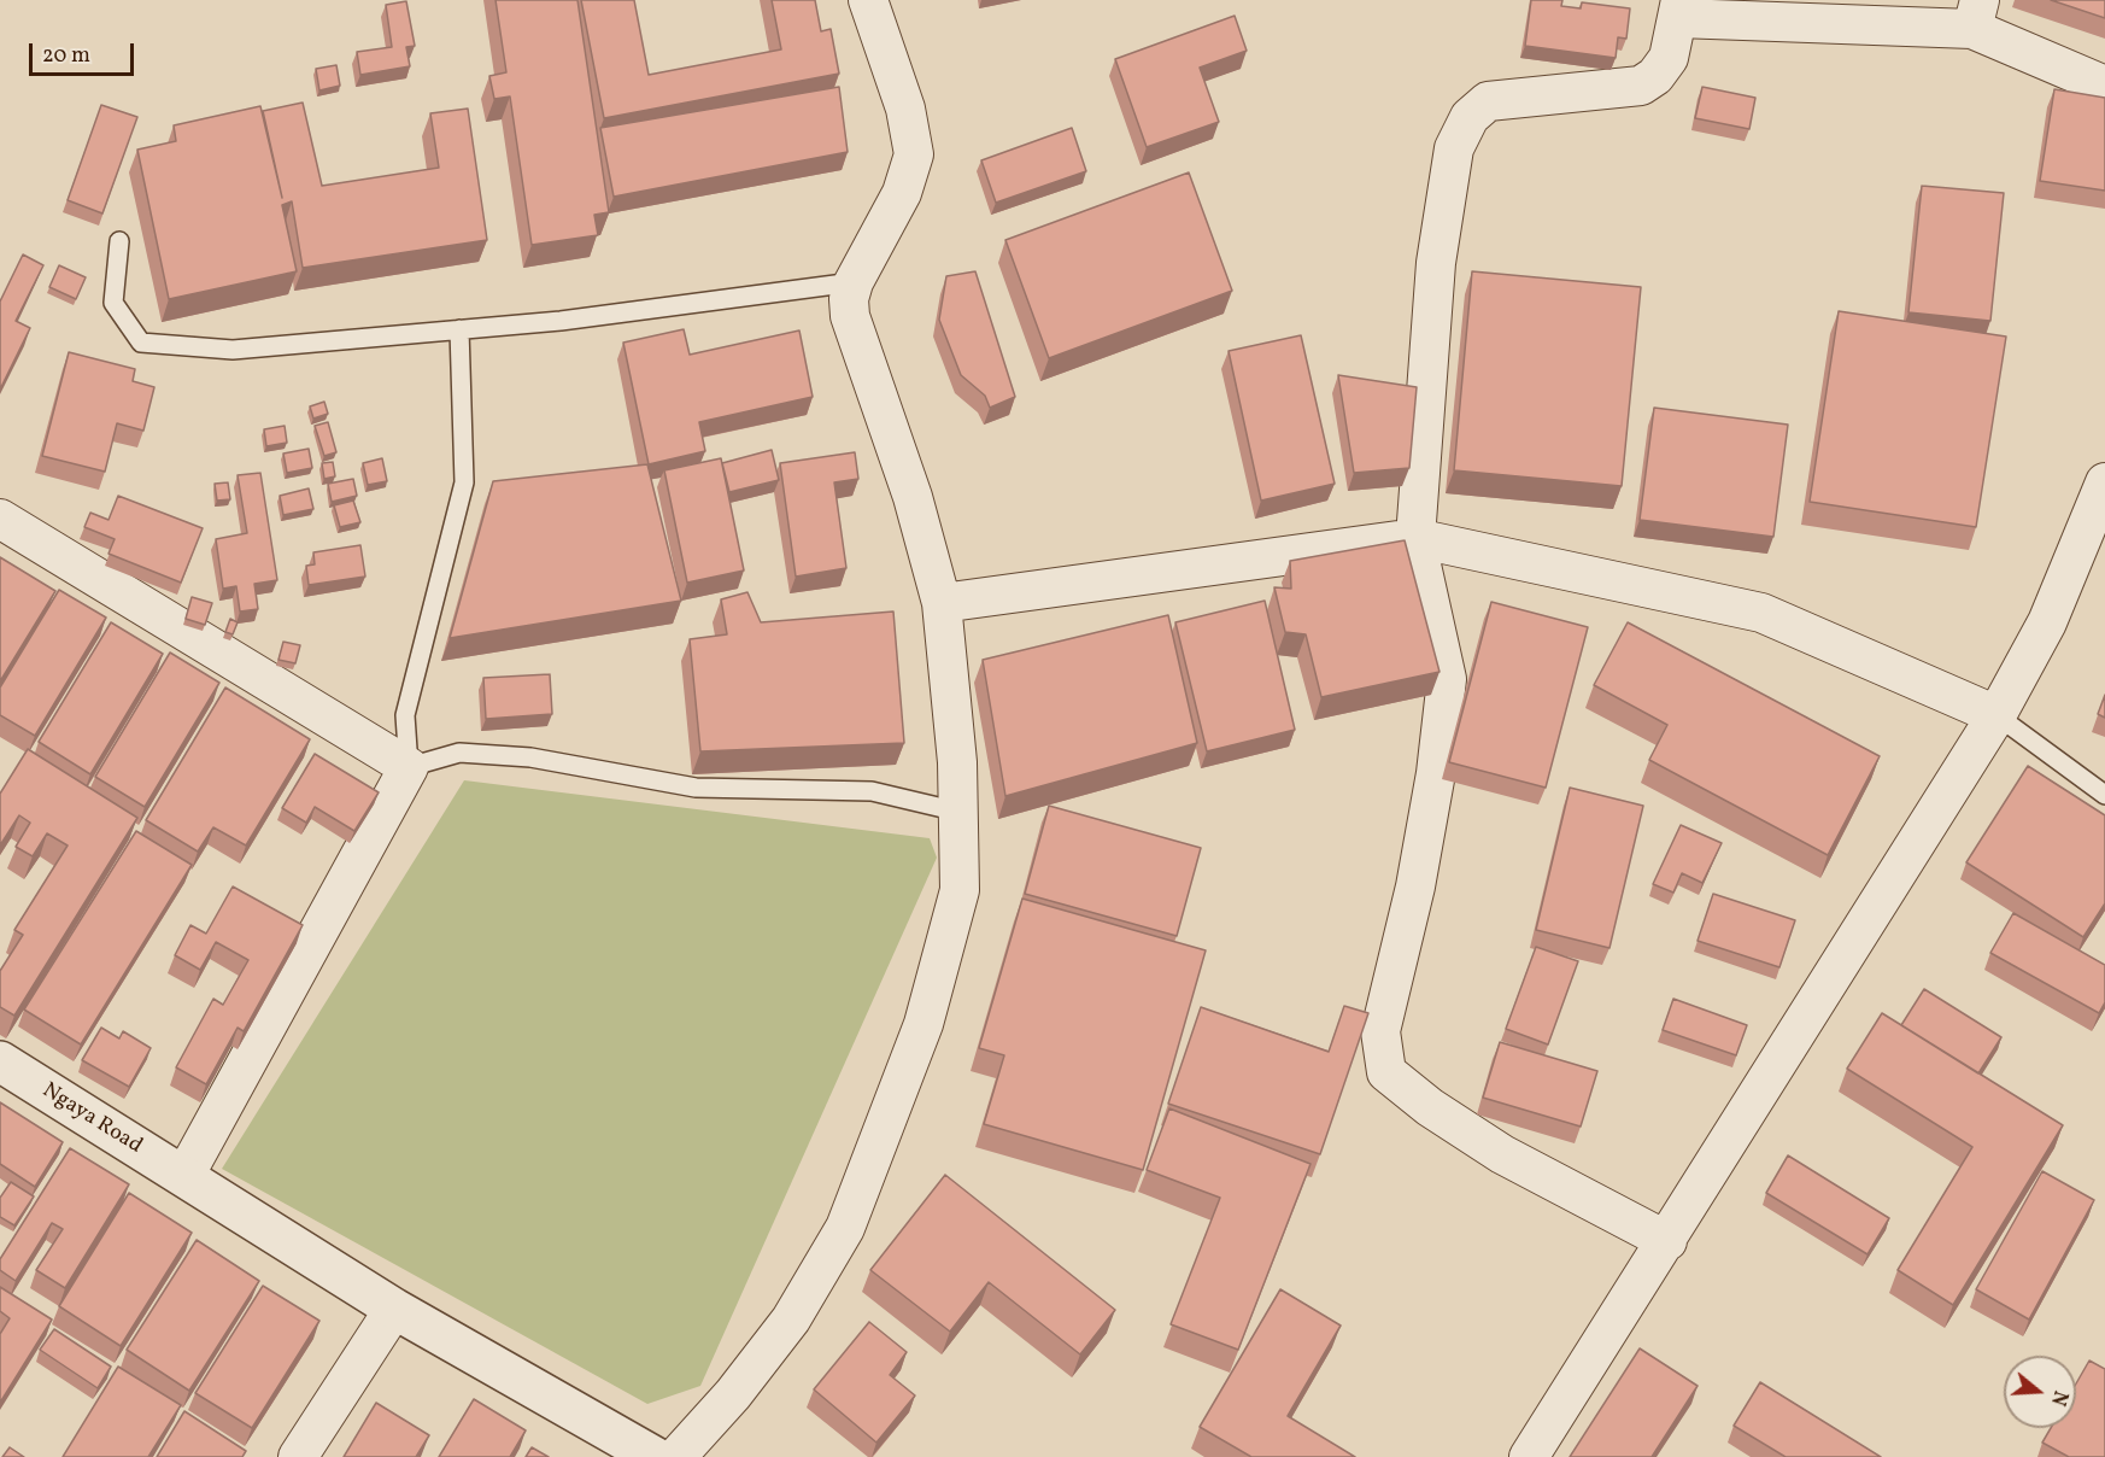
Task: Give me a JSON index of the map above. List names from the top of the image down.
{
  "streets": {
    "street": ["Ngaya Road"]
  },
  "scale_bar": "20 m",
  "north": "right"
}
